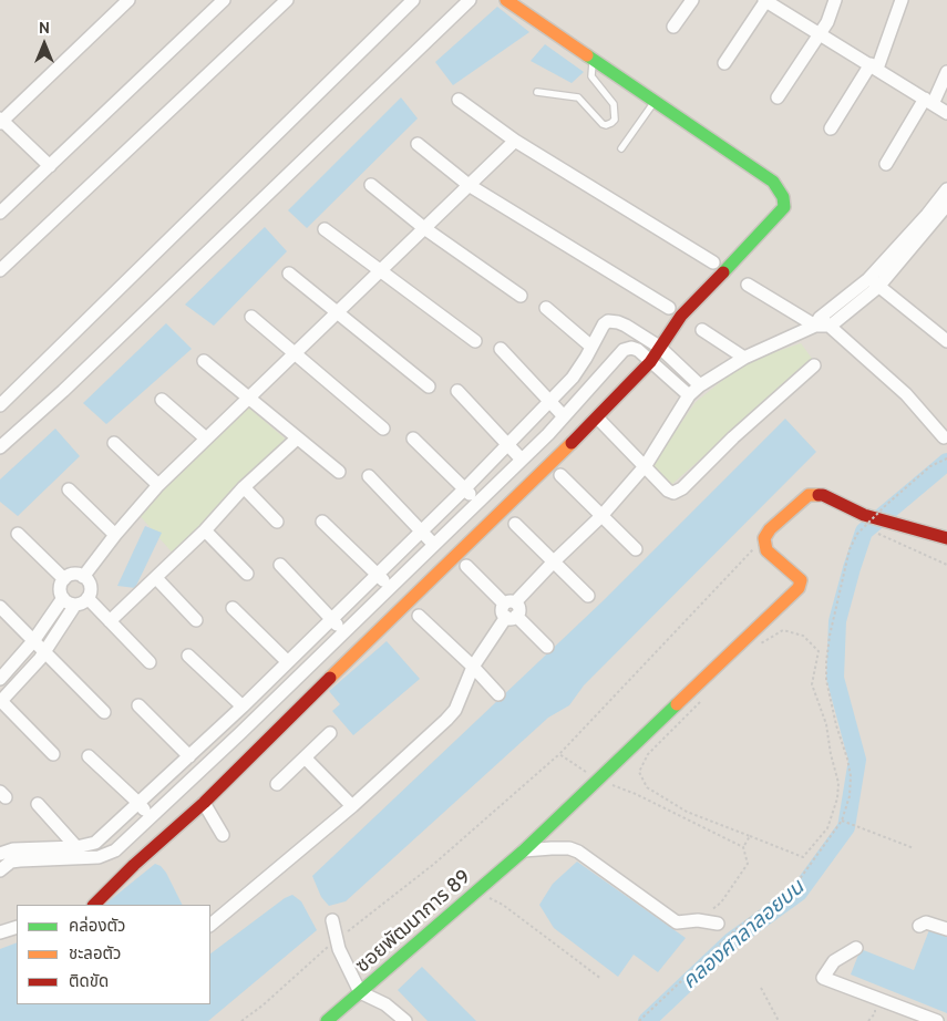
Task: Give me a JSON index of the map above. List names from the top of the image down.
{
  "streets": {
    "street": ["ซอยพัฒนาการ 89"]
  },
  "water": ["คลองศาลาลอยบน"],
  "legend": ["คล่องตัว", "ชะลอตัว", "ติดขัด"],
  "north": "top"
}
